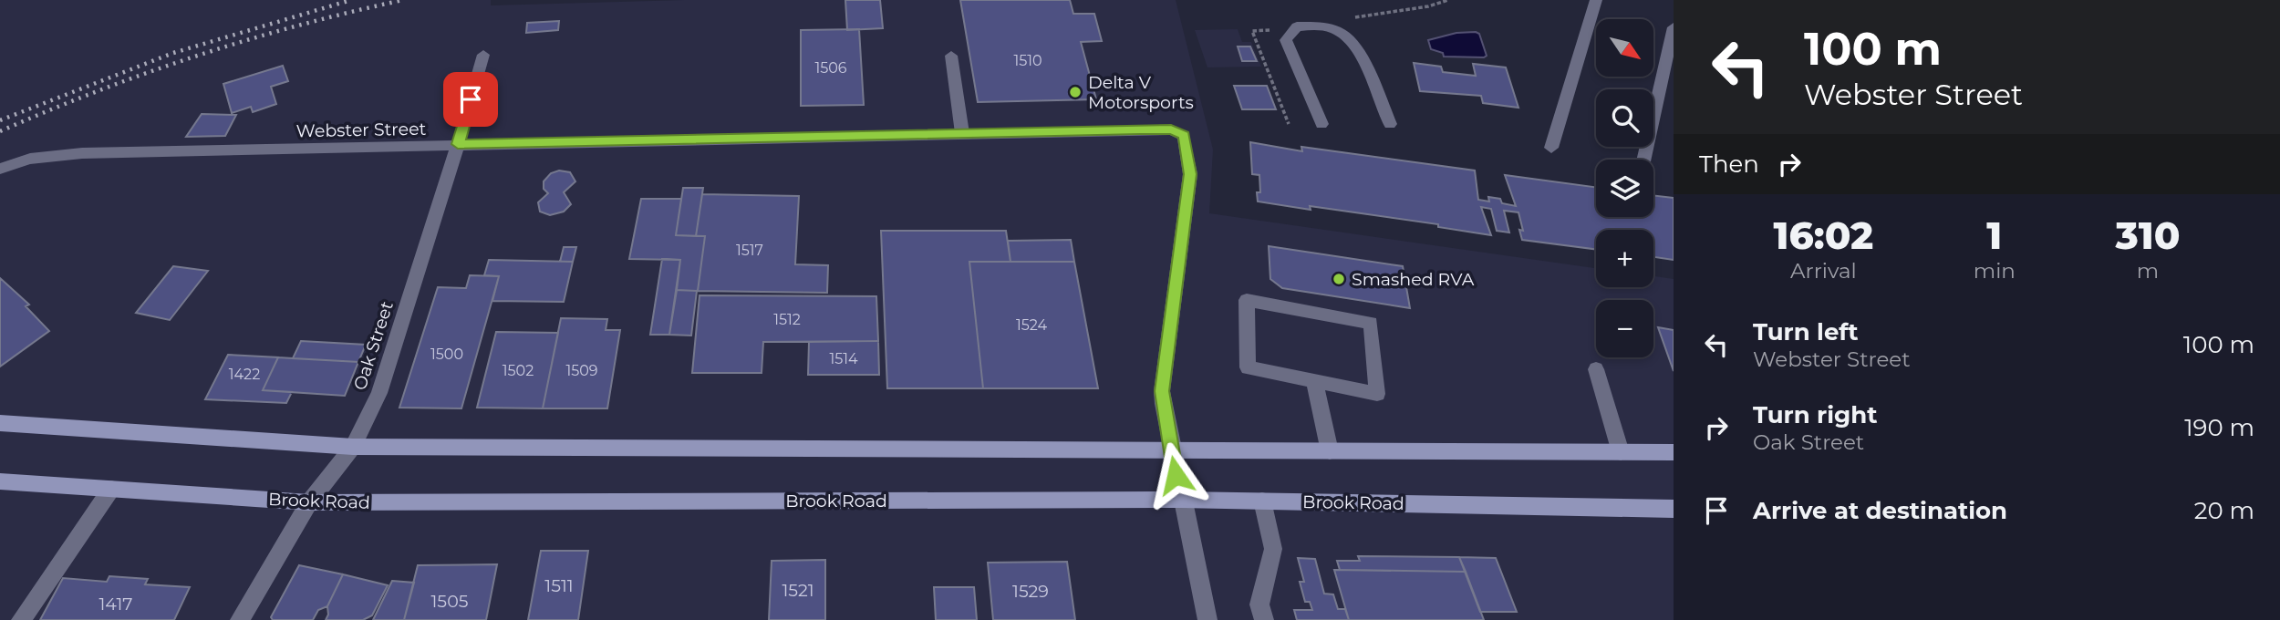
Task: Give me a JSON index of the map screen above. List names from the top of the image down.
{
  "streets": {
    "main road": ["Brook Road"],
    "street": ["Webster Street", "Oak Street"]
  },
  "crossings": [
    ["Webster Street", "Oak Street"],
    ["Oak Street", "Brook Road"]
  ],
  "places": ["Delta V Motorsports", "Smashed RVA"],
  "house_numbers": [
    "1510",
    "1506",
    "1517",
    "1512",
    "1524",
    "1500",
    "1514",
    "1502",
    "1509",
    "1422",
    "1511",
    "1521",
    "1529",
    "1505",
    "1417"
  ],
  "north": "bottom right",
  "page": {
    "turn": ["100 m", "Webster Street"],
    "map_buttons": ["+", "−"],
    "then": "Then",
    "eta": [
      "16:02",
      "Arrival",
      "1",
      "min",
      "310",
      "m"
    ],
    "list": [
      {
        "name": "Turn left",
        "note": "Webster Street",
        "value": "100 m"
      },
      {
        "name": "Turn right",
        "note": "Oak Street",
        "value": "190 m"
      },
      {
        "name": "Arrive at destination",
        "value": "20 m"
      }
    ]
  }
}
